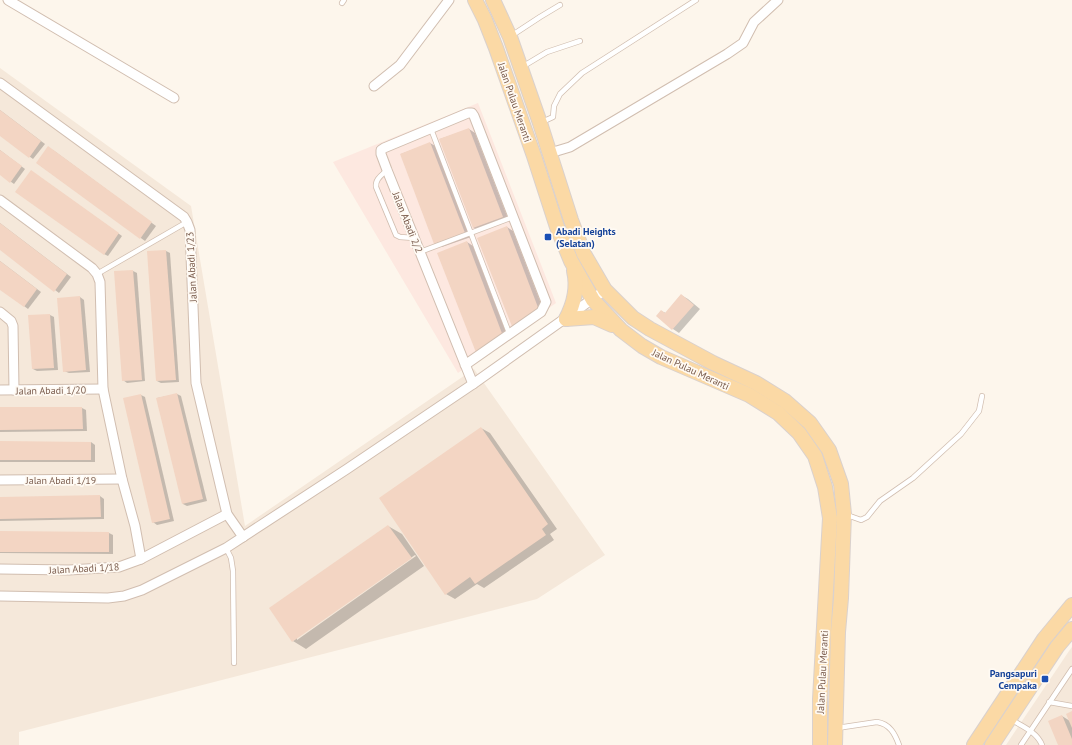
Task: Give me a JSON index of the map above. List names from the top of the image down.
{
  "streets": {
    "main road": ["Jalan Pulau Meranti"],
    "street": [
      "Jalan Abadi 2/2",
      "Jalan Abadi 1/23",
      "Jalan Abadi 1/20",
      "Jalan Abadi 1/19",
      "Jalan Abadi 1/18"
    ]
  },
  "crossings": [
    ["Jalan Abadi 1/23", "Jalan Abadi 1/18"]
  ],
  "places": {
    "transit": ["Abadi Heights (Selatan)", "Pangsapuri Cempaka"]
  }
}
